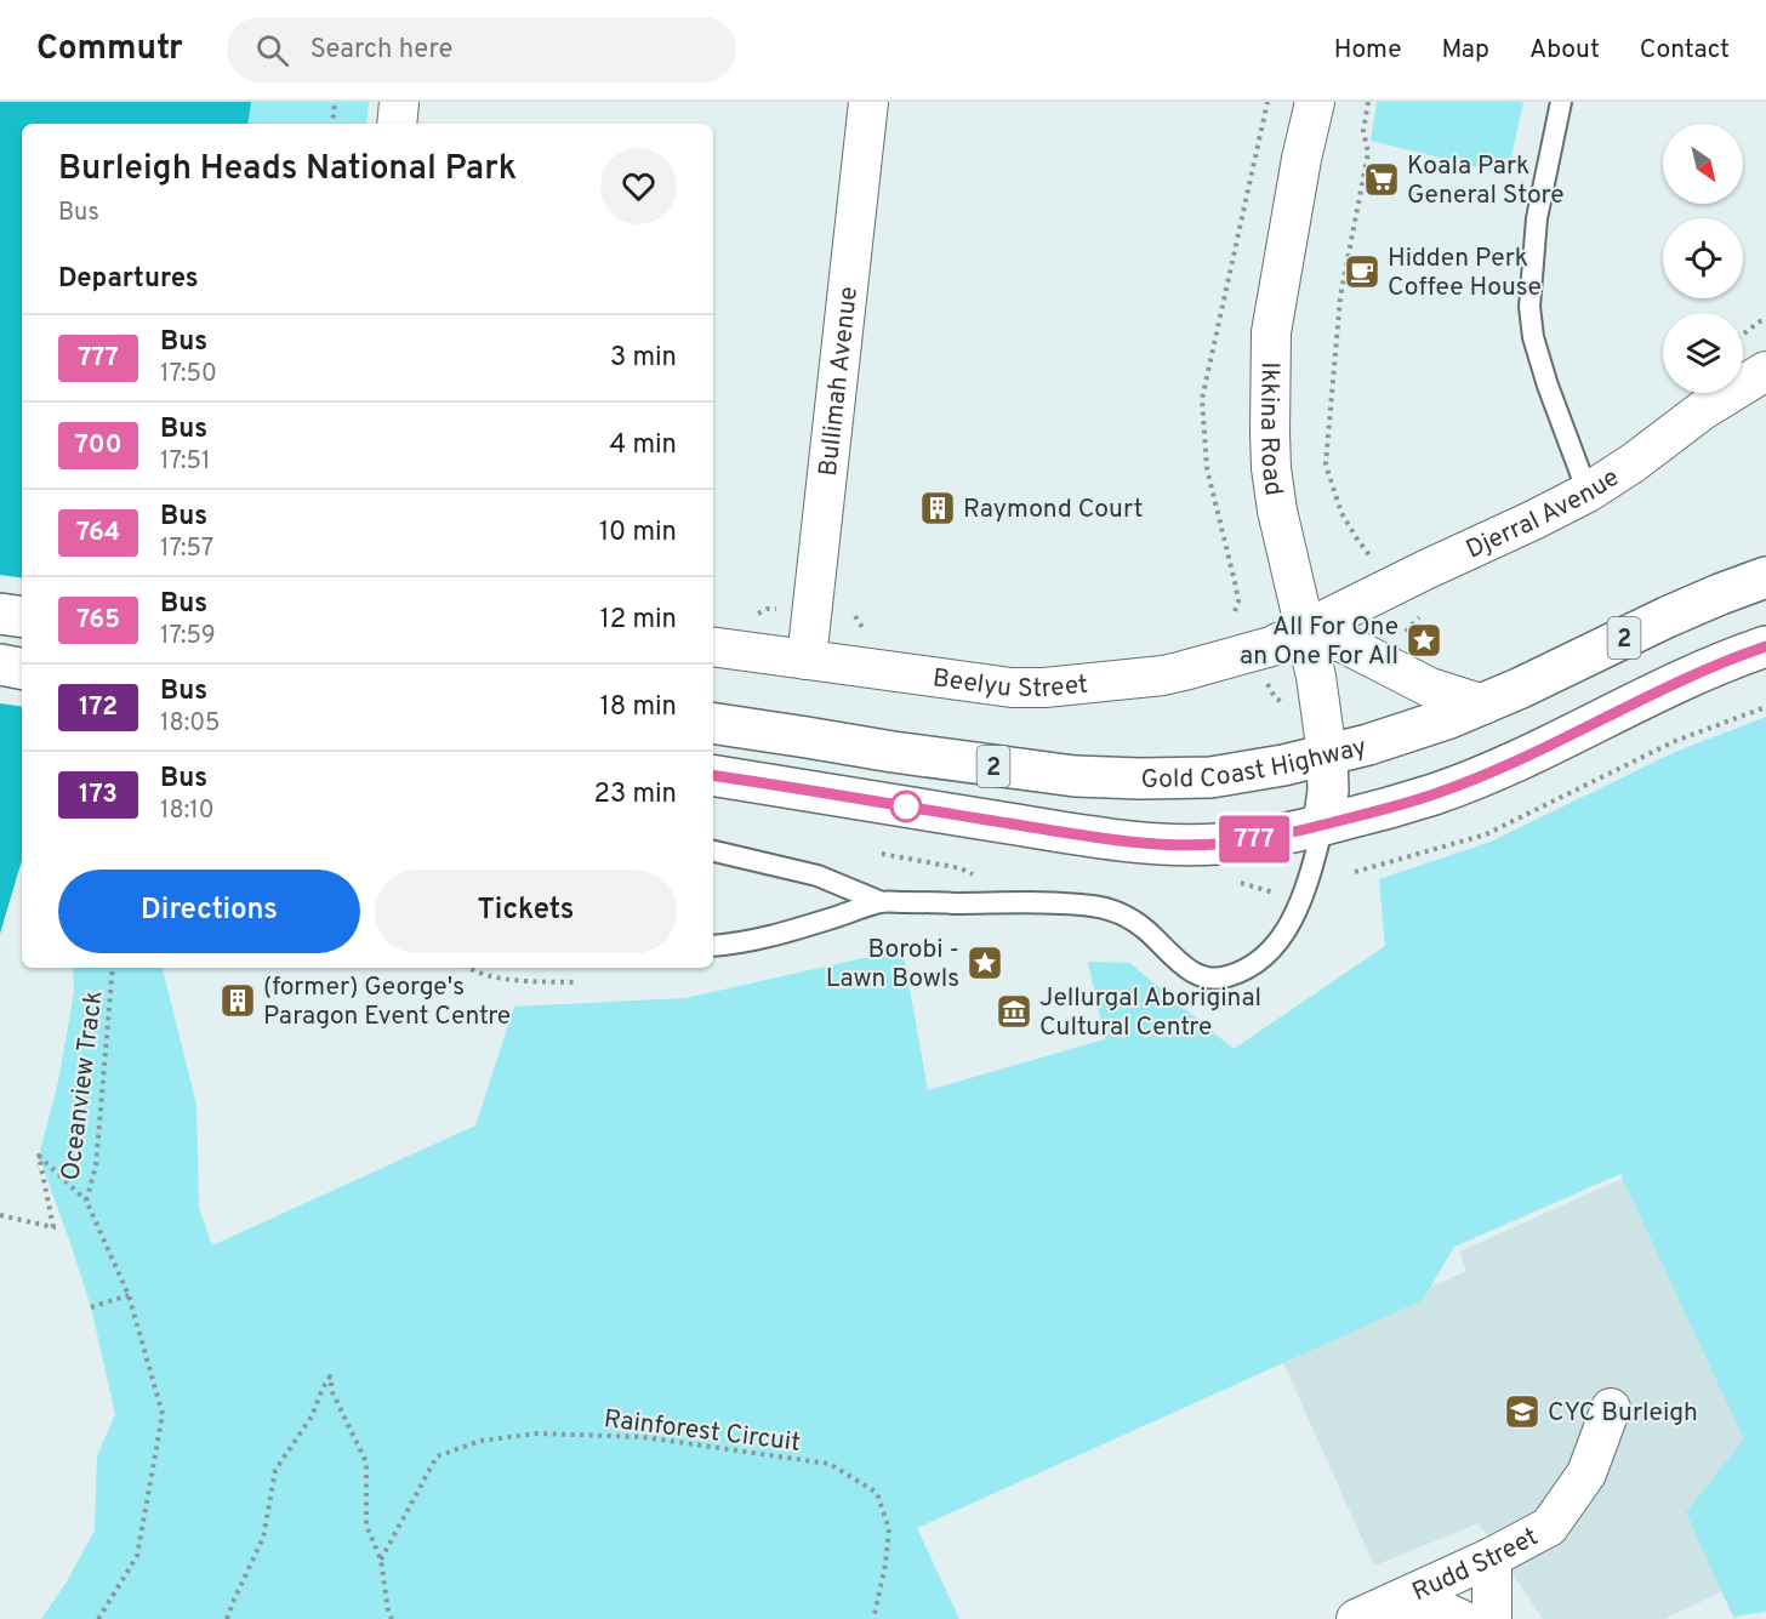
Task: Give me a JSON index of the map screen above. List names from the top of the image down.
{
  "streets": {
    "highway": ["2", "Gold Coast Highway"],
    "street": [
      "Bullimah Avenue",
      "Ikkina Road",
      "Djerral Avenue",
      "Beelyu Street",
      "Rudd Street"
    ],
    "path": ["Oceanview Track", "Rainforest Circuit"]
  },
  "crossings": [
    ["Bullimah Avenue", "Beelyu Street"],
    ["Ikkina Road", "Djerral Avenue"],
    ["Ikkina Road", "Beelyu Street"],
    ["Ikkina Road", "Gold Coast Highway"],
    ["Djerral Avenue", "Beelyu Street"]
  ],
  "places": {
    "supermarket": ["Koala Park General Store"],
    "cafe": ["Hidden Perk Coffee House"],
    "building": ["Raymond Court", "(former) George's Paragon Event Centre"],
    "place": ["All For One an One For All", "Borobi - Lawn Bowls"],
    "museum": ["Jellurgal Aboriginal Cultural Centre"],
    "school or university": ["CYC Burleigh"]
  },
  "lines": ["bus line 777"],
  "north": "bottom right",
  "page": {
    "header": "Commutr",
    "search": "Search here",
    "nav": [
      "Home",
      "Map",
      "About",
      "Contact"
    ],
    "on_map": "777",
    "heading": [
      ["Burleigh Heads National Park", "Bus"],
      "Departures"
    ],
    "list": [
      {
        "mark": "777",
        "name": "Bus",
        "note": "17:50",
        "value": "3 min"
      },
      {
        "mark": "700",
        "name": "Bus",
        "note": "17:51",
        "value": "4 min"
      },
      {
        "mark": "764",
        "name": "Bus",
        "note": "17:57",
        "value": "10 min"
      },
      {
        "mark": "765",
        "name": "Bus",
        "note": "17:59",
        "value": "12 min"
      },
      {
        "mark": "172",
        "name": "Bus",
        "note": "18:05",
        "value": "18 min"
      },
      {
        "mark": "173",
        "name": "Bus",
        "note": "18:10",
        "value": "23 min"
      }
    ],
    "buttons": ["Directions", "Tickets"]
  }
}
